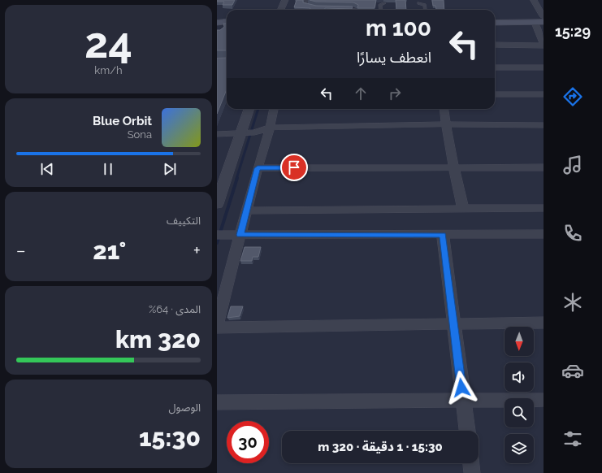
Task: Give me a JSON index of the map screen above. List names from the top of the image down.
{
  "north": "bottom",
  "page": {
    "tabs": "15:29",
    "tile": [
      ["24", "km/h"],
      "التكييف",
      ["المدى · 64%", "320 km"],
      ["الوصول", "15:30"]
    ],
    "turn": ["100 m", "انعطف يسارًا"],
    "song": ["Blue Orbit", "Sona"],
    "heat": ["−", "21°", "+"],
    "limit": "30",
    "trip": "15:30 · 1 دقيقة · 320 m"
  }
}
